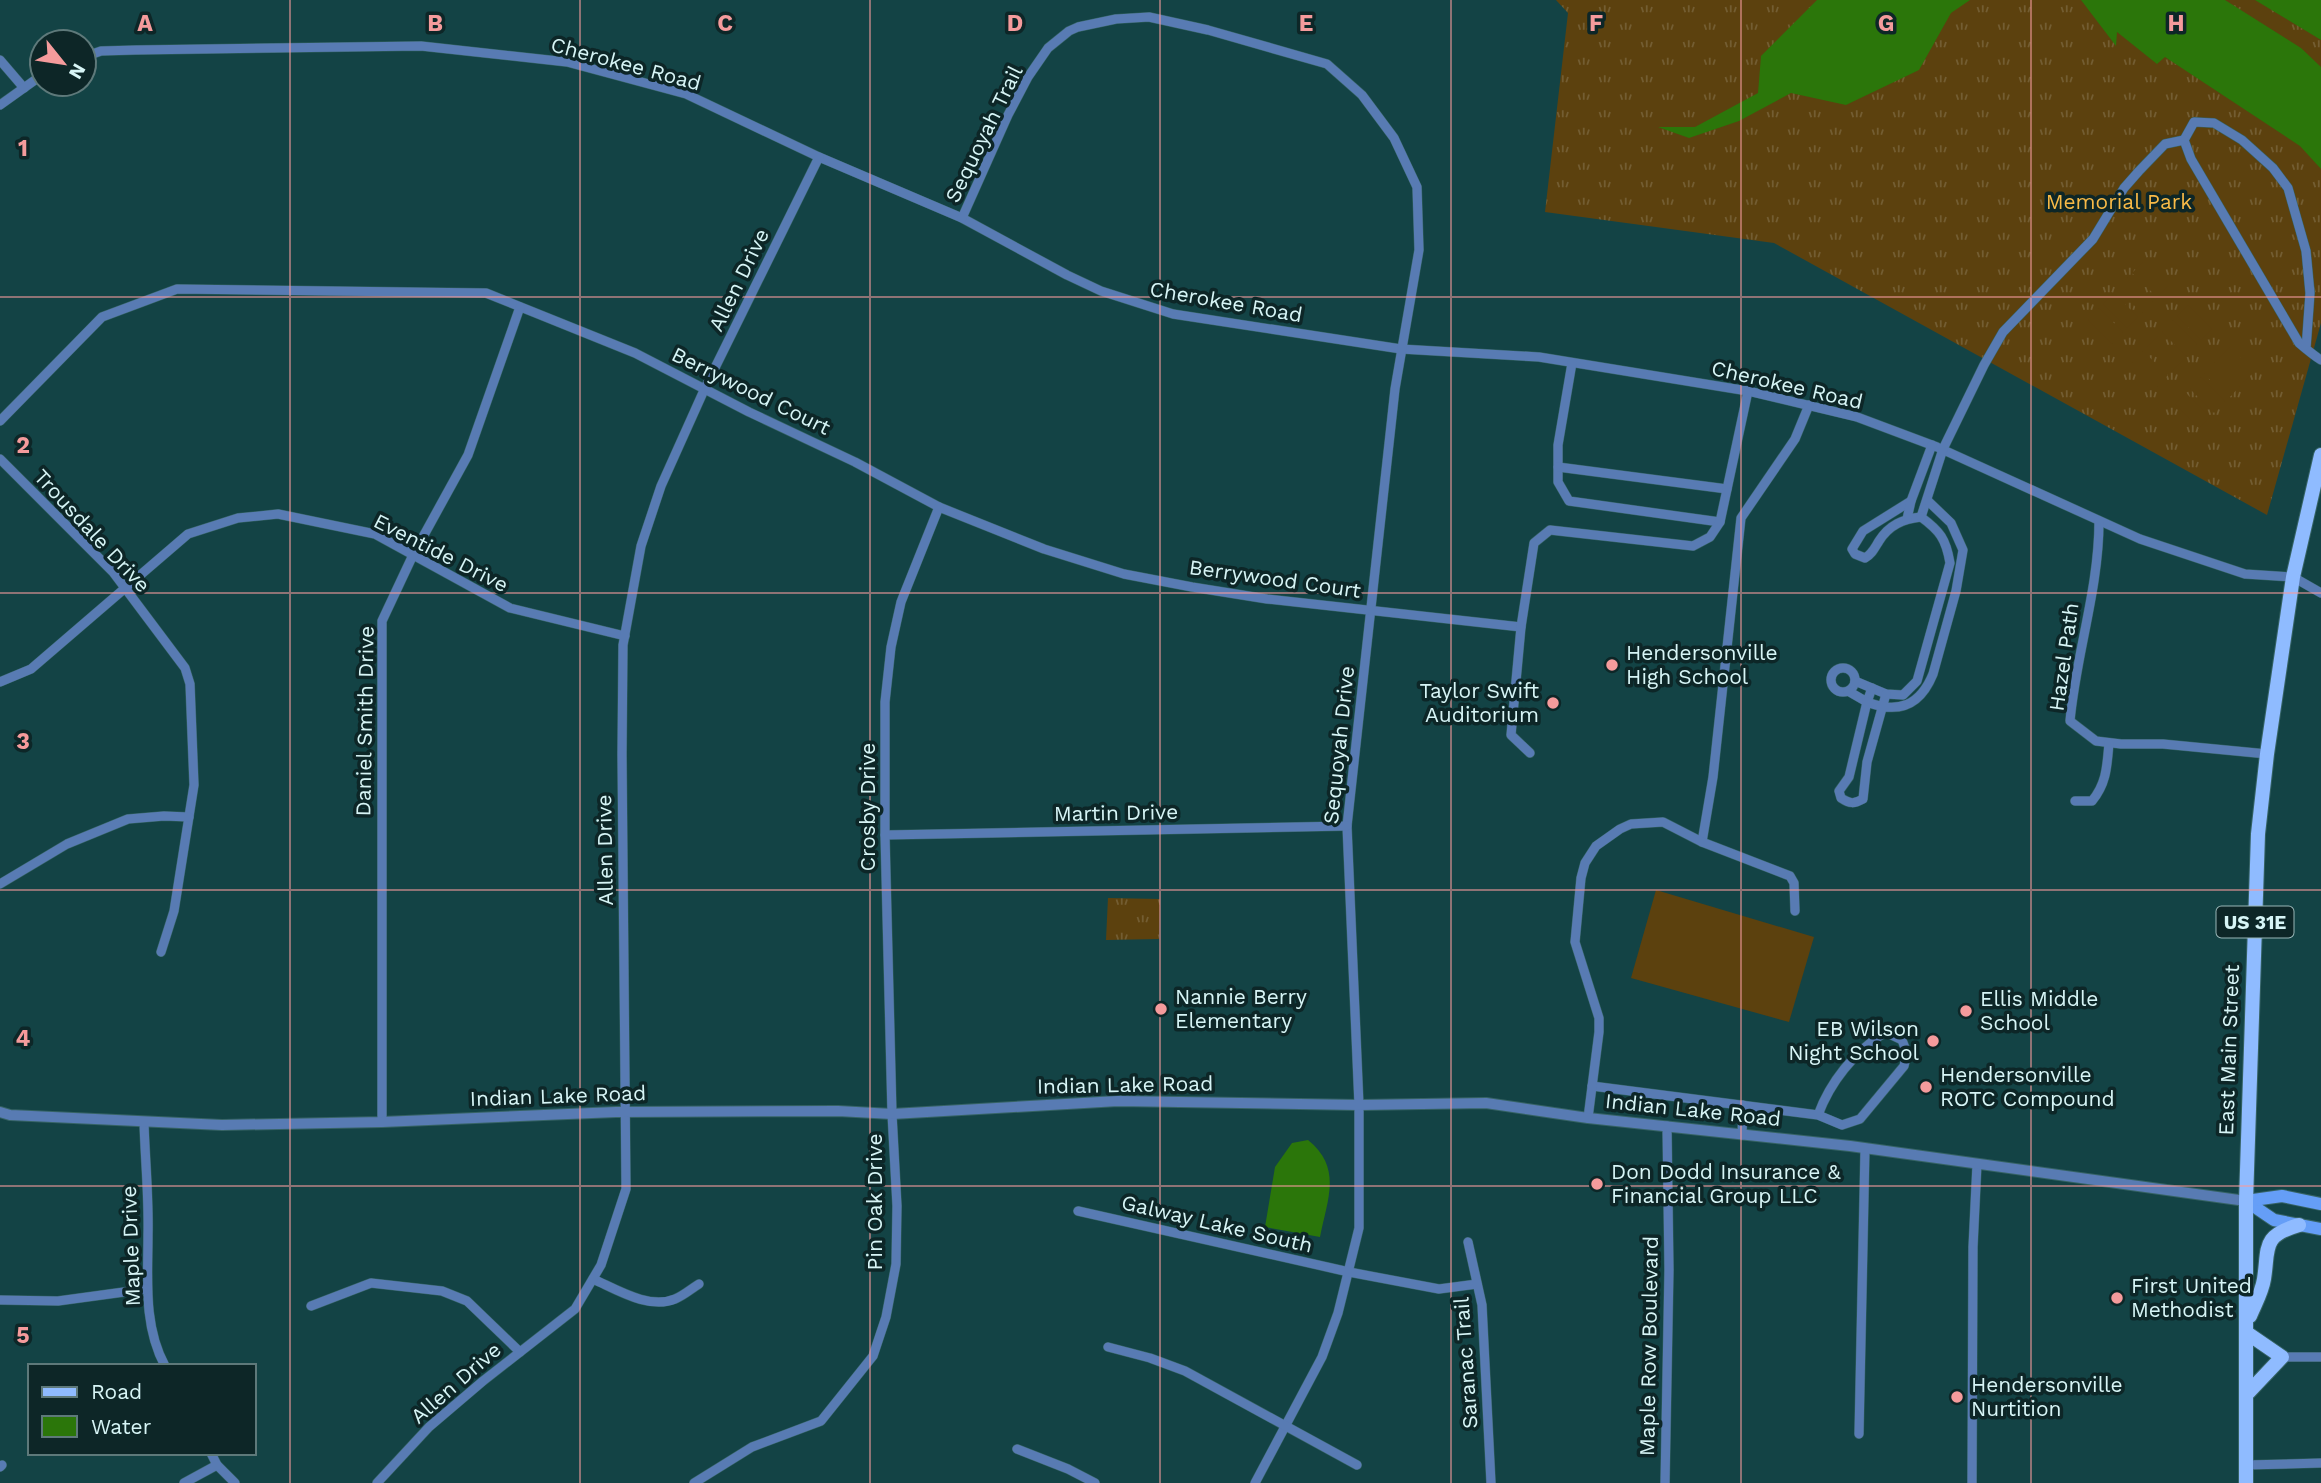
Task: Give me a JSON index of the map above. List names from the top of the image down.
{
  "streets": {
    "main road": ["US 31E", "East Main Street"],
    "street": [
      "Cherokee Road",
      "Sequoyah Trail",
      "Allen Drive",
      "Berrywood Court",
      "Trousdale Drive",
      "Eventide Drive",
      "Hazel Path",
      "Daniel Smith Drive",
      "Sequoyah Drive",
      "Crosby Drive",
      "Martin Drive",
      "Indian Lake Road",
      "Pin Oak Drive",
      "Galway Lake South",
      "Maple Drive",
      "Maple Row Boulevard",
      "Saranac Trail"
    ]
  },
  "crossings": [
    ["Cherokee Road", "Sequoyah Trail"],
    ["Cherokee Road", "Allen Drive"],
    ["Cherokee Road", "Hazel Path"],
    ["Cherokee Road", "East Main Street"],
    ["Sequoyah Trail", "Sequoyah Drive"],
    ["Allen Drive", "Berrywood Court"],
    ["Allen Drive", "Eventide Drive"],
    ["Allen Drive", "Indian Lake Road"],
    ["Berrywood Court", "Daniel Smith Drive"],
    ["Berrywood Court", "Sequoyah Drive"],
    ["Berrywood Court", "Crosby Drive"],
    ["Trousdale Drive", "Eventide Drive"],
    ["Eventide Drive", "Daniel Smith Drive"],
    ["Hazel Path", "East Main Street"],
    ["Daniel Smith Drive", "Indian Lake Road"],
    ["Sequoyah Drive", "Martin Drive"],
    ["Sequoyah Drive", "Indian Lake Road"],
    ["Sequoyah Drive", "Galway Lake South"],
    ["Crosby Drive", "Martin Drive"],
    ["Crosby Drive", "Indian Lake Road"],
    ["Crosby Drive", "Pin Oak Drive"],
    ["East Main Street", "Indian Lake Road"],
    ["Indian Lake Road", "Pin Oak Drive"],
    ["Indian Lake Road", "Maple Drive"],
    ["Indian Lake Road", "Maple Row Boulevard"],
    ["Galway Lake South", "Saranac Trail"]
  ],
  "parks": ["Memorial Park"],
  "places": [
    "Hendersonville High School",
    "Taylor Swift Auditorium",
    "Nannie Berry Elementary",
    "Ellis Middle School",
    "EB Wilson Night School",
    "Hendersonville ROTC Compound",
    "Don Dodd Insurance & Financial Group LLC",
    "First United Methodist",
    "Hendersonville Nurtition"
  ],
  "legend": ["Road", "Water"],
  "north": "bottom right",
  "grid": {
    "columns": [
      "A",
      "B",
      "C",
      "D",
      "E",
      "F",
      "G",
      "H"
    ],
    "rows": [
      "1",
      "2",
      "3",
      "4",
      "5"
    ]
  }
}
